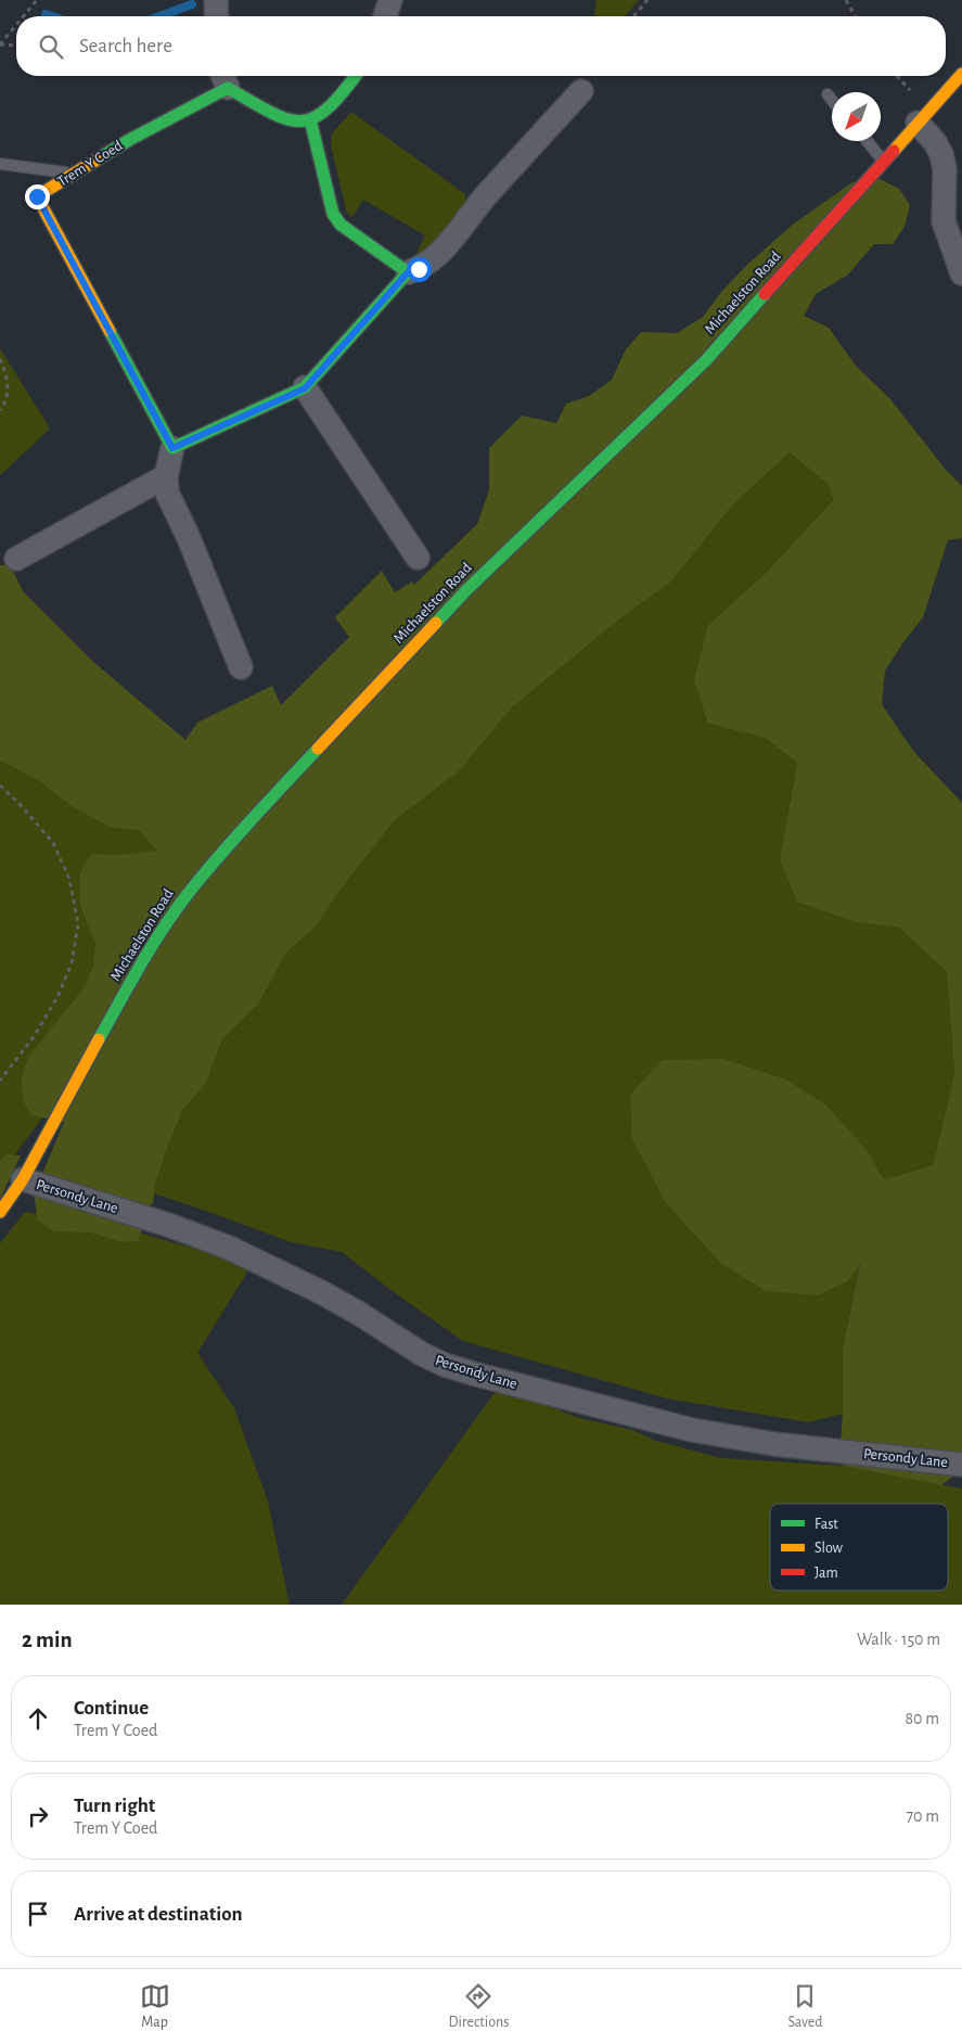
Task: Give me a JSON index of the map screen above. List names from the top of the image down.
{
  "streets": {
    "street": ["Trem Y Coed", "Michaelston Road", "Persondy Lane"]
  },
  "crossings": [
    ["Michaelston Road", "Persondy Lane"]
  ],
  "legend": ["Fast", "Slow", "Jam"],
  "north": "bottom left",
  "page": {
    "search": "Search here",
    "heading": ["2 min", "Walk · 150 m"],
    "list": [
      ["Continue", "Trem Y Coed", "80 m"],
      ["Turn right", "Trem Y Coed", "70 m"],
      "Arrive at destination"
    ],
    "nav": ["Map", "Directions", "Saved"]
  }
}
